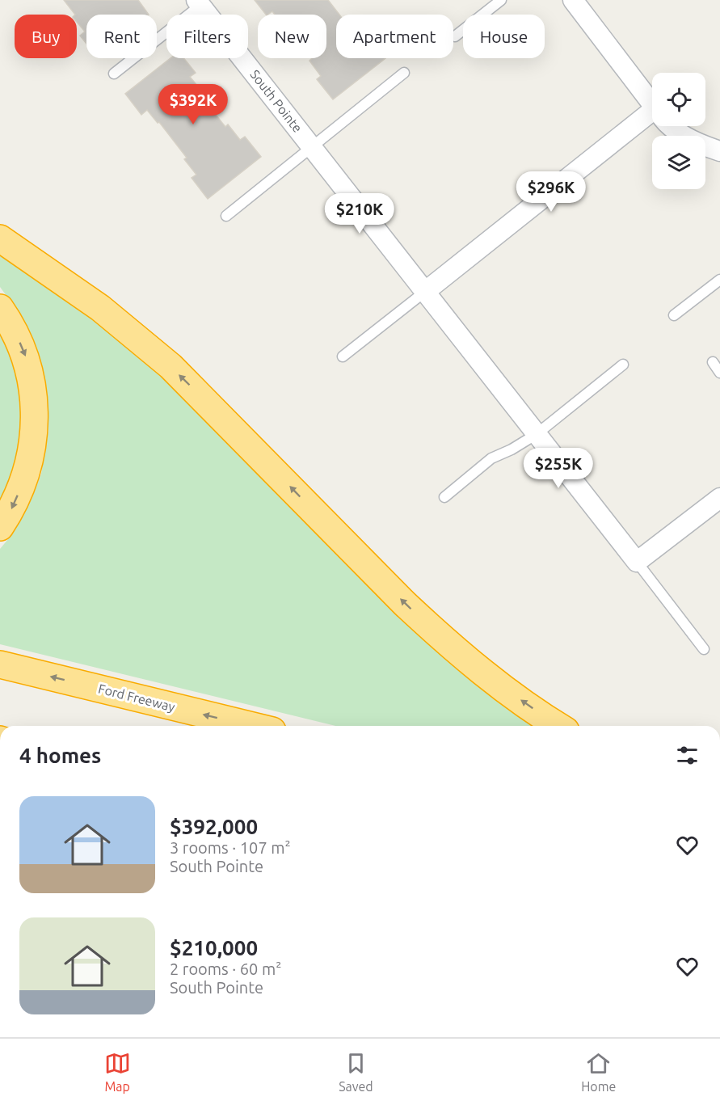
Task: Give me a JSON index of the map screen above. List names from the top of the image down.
{
  "streets": {
    "highway": ["Ford Freeway"],
    "street": ["South Pointe"]
  },
  "one_way": ["Ford Freeway"],
  "page": {
    "chip": [
      "Buy",
      "Rent",
      "Filters",
      "New",
      "Apartment",
      "House"
    ],
    "price": [
      "$392K",
      "$296K",
      "$210K",
      "$255K"
    ],
    "heading": "4 homes",
    "list": [
      {
        "name": "$392,000",
        "note": "3 rooms · 107 m² · South Pointe"
      },
      {
        "name": "$210,000",
        "note": "2 rooms · 60 m² · South Pointe"
      }
    ],
    "tabs": ["Map", "Saved", "Home"]
  }
}
